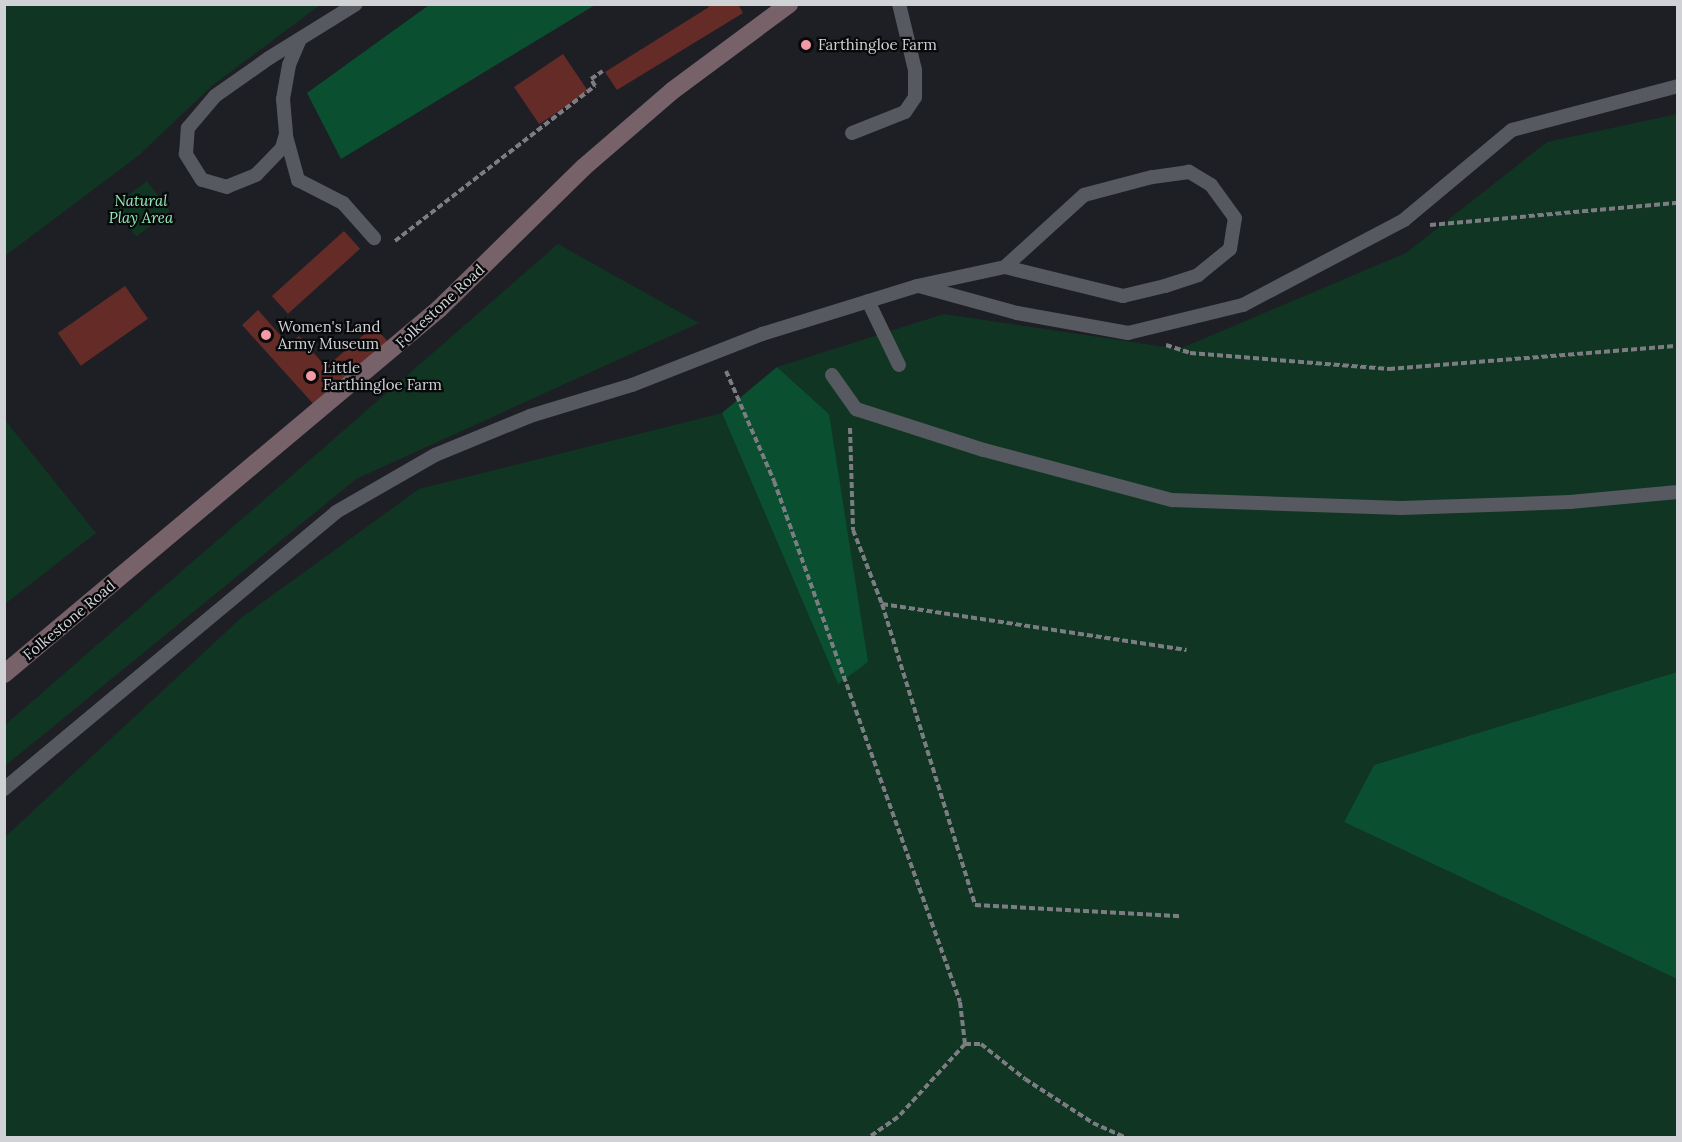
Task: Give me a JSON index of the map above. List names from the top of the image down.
{
  "streets": {
    "main road": ["Folkestone Road"]
  },
  "parks": ["Natural Play Area"],
  "places": ["Farthingloe Farm", "Women's Land Army Museum", "Little Farthingloe Farm"]
}
